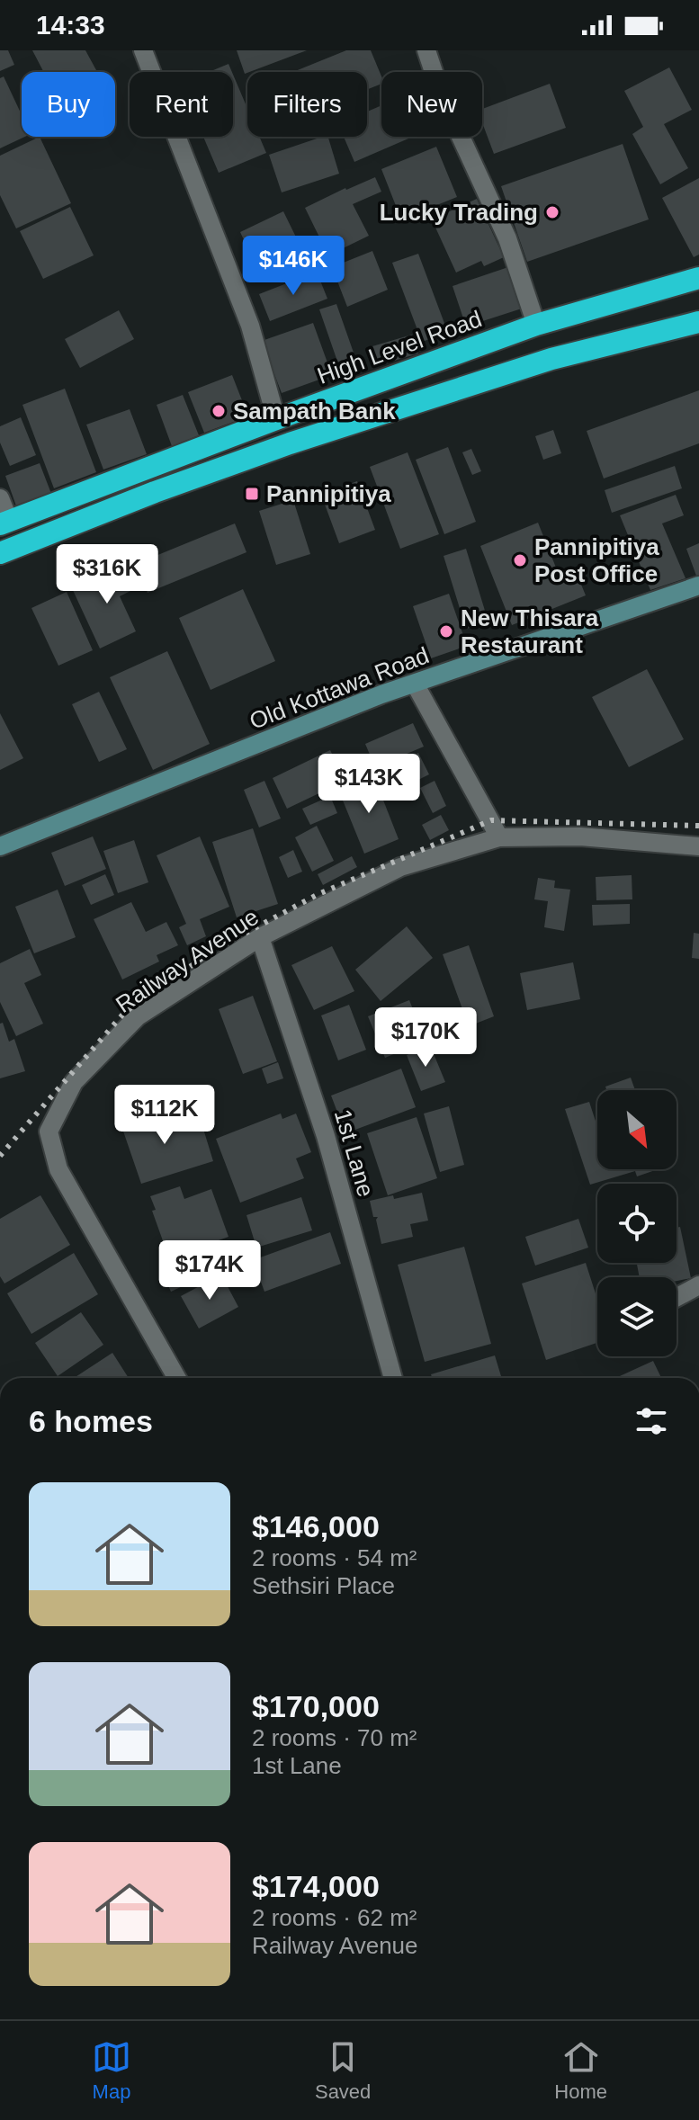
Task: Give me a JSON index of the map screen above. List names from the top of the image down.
{
  "streets": {
    "highway": ["High Level Road"],
    "street": ["Old Kottawa Road", "Railway Avenue", "1st Lane"]
  },
  "crossings": [
    ["Railway Avenue", "1st Lane"]
  ],
  "places": {
    "other": [
      "Lucky Trading",
      "Sampath Bank",
      "Pannipitiya Post Office",
      "New Thisara Restaurant"
    ],
    "transit": ["Pannipitiya"]
  },
  "north": "bottom right",
  "page": {
    "status": "14:33",
    "chip": [
      "Buy",
      "Rent",
      "Filters",
      "New"
    ],
    "price": [
      "$146K",
      "$316K",
      "$143K",
      "$170K",
      "$112K",
      "$174K"
    ],
    "heading": "6 homes",
    "list": [
      {
        "name": "$146,000",
        "note": "2 rooms · 54 m² · Sethsiri Place"
      },
      {
        "name": "$170,000",
        "note": "2 rooms · 70 m² · 1st Lane"
      },
      {
        "name": "$174,000",
        "note": "2 rooms · 62 m² · Railway Avenue"
      }
    ],
    "tabs": ["Map", "Saved", "Home"]
  }
}
